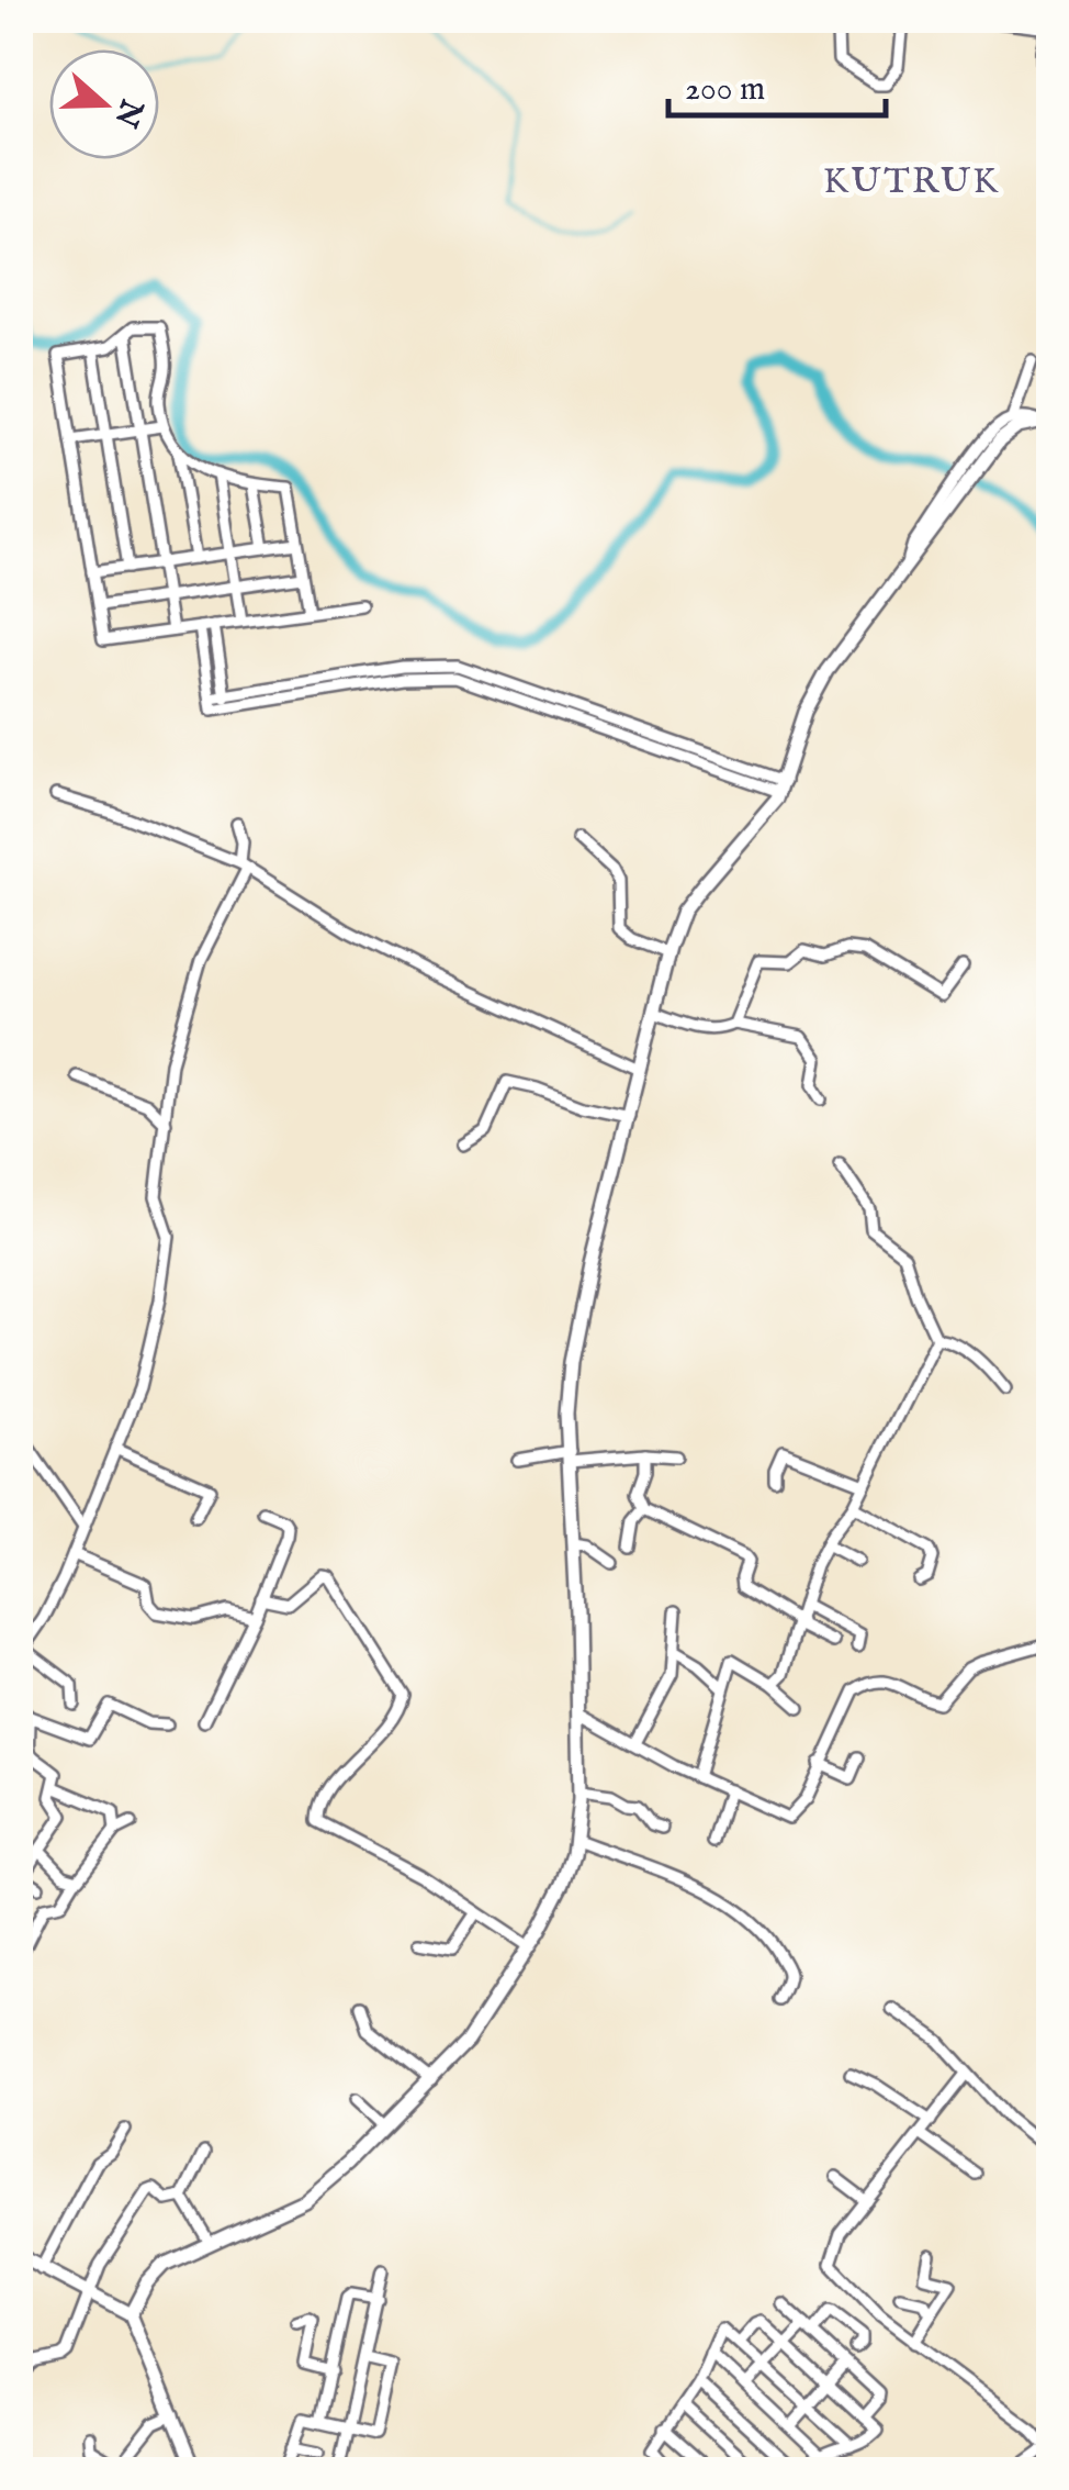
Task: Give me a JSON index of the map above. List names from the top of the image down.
{
  "districts": ["KUTRUK"],
  "scale_bar": "200 m",
  "north": "right"
}
